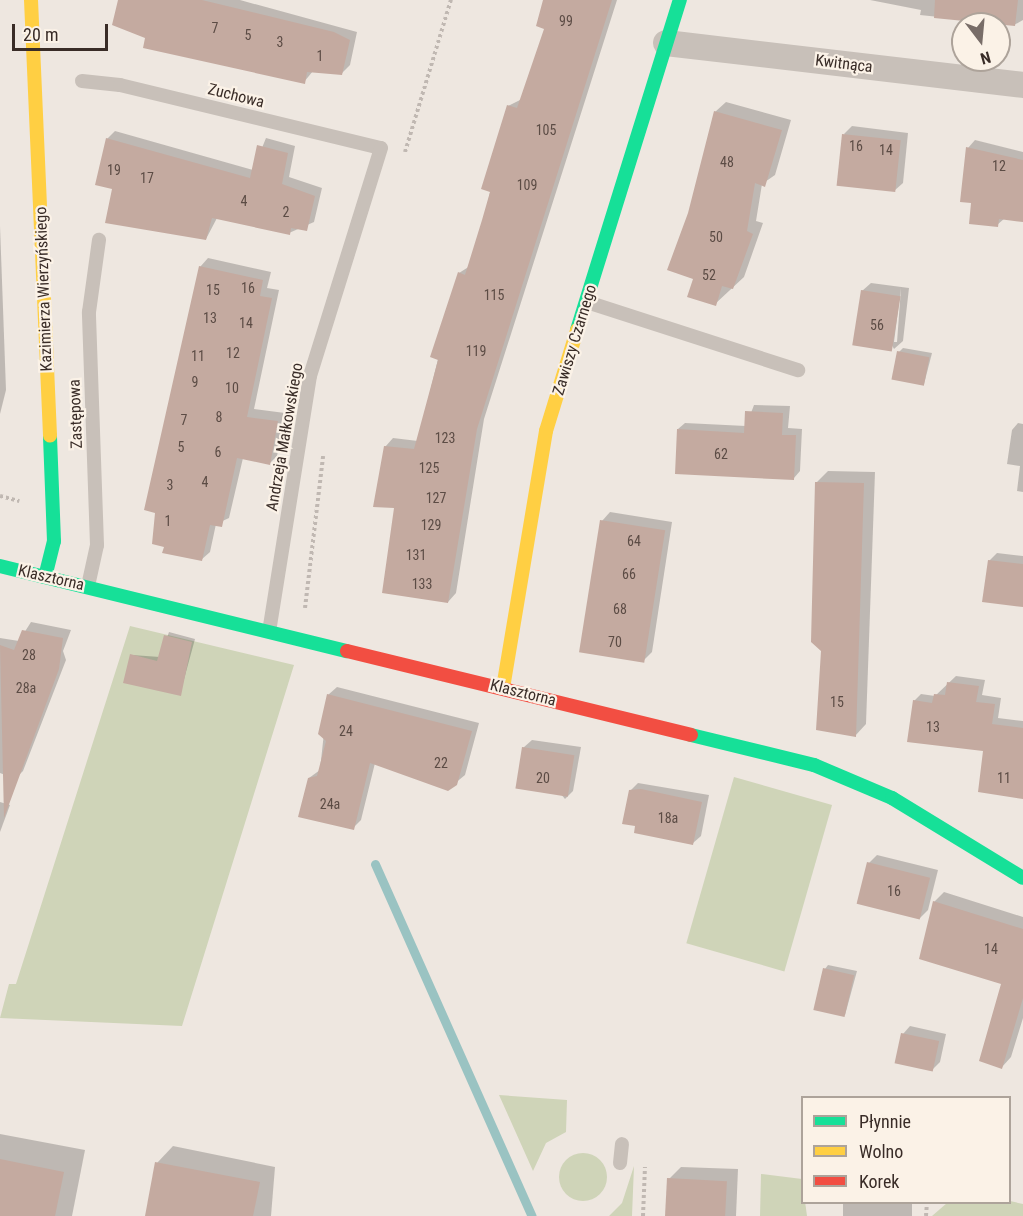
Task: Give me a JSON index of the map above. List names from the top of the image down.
{
  "streets": {
    "street": [
      "Kwitnąca",
      "Kazimierza Wierzyńskiego",
      "Zawiszy Czarnego",
      "Klasztorna"
    ],
    "lane": ["Zuchowa", "Zastępowa", "Andrzeja Małkowskiego"]
  },
  "crossings": [
    ["Kwitnąca", "Zawiszy Czarnego"],
    ["Zuchowa", "Andrzeja Małkowskiego"],
    ["Kazimierza Wierzyńskiego", "Klasztorna"],
    ["Zawiszy Czarnego", "Klasztorna"],
    ["Zastępowa", "Klasztorna"],
    ["Andrzeja Małkowskiego", "Klasztorna"]
  ],
  "house_numbers": [
    "99",
    "7",
    "5",
    "3",
    "1",
    "105",
    "16",
    "14",
    "48",
    "12",
    "19",
    "17",
    "109",
    "4",
    "2",
    "50",
    "52",
    "16",
    "15",
    "115",
    "13",
    "14",
    "56",
    "119",
    "12",
    "11",
    "9",
    "10",
    "8",
    "7",
    "123",
    "5",
    "6",
    "62",
    "125",
    "4",
    "3",
    "127",
    "1",
    "129",
    "64",
    "131",
    "66",
    "133",
    "68",
    "70",
    "28",
    "28a",
    "15",
    "13",
    "24",
    "22",
    "20",
    "11",
    "24a",
    "18a",
    "16",
    "14"
  ],
  "legend": ["Płynnie", "Wolno", "Korek"],
  "scale_bar": "20 m",
  "north": "bottom"
}
